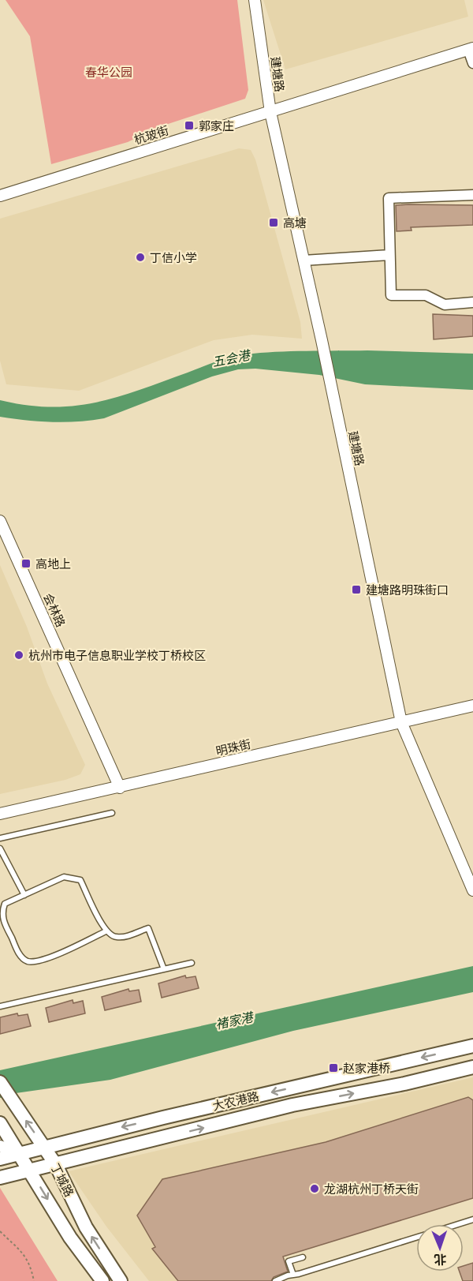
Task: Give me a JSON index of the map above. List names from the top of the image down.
{
  "streets": {
    "main road": ["大农港路", "丁城路"],
    "street": [
      "建塘路",
      "杭玻街",
      "会林路",
      "明珠街"
    ]
  },
  "crossings": [
    ["建塘路", "杭玻街"],
    ["建塘路", "明珠街"],
    ["会林路", "明珠街"],
    ["大农港路", "丁城路"]
  ],
  "water": ["五会港", "褚家港"],
  "parks": ["春华公园"],
  "places": {
    "transit": [
      "郭家庄",
      "高塘",
      "高地上",
      "建塘路明珠街口",
      "赵家港桥"
    ],
    "other": ["丁信小学", "杭州市电子信息职业学校丁桥校区", "龙湖杭州丁桥天街"]
  },
  "north": "bottom"
}
